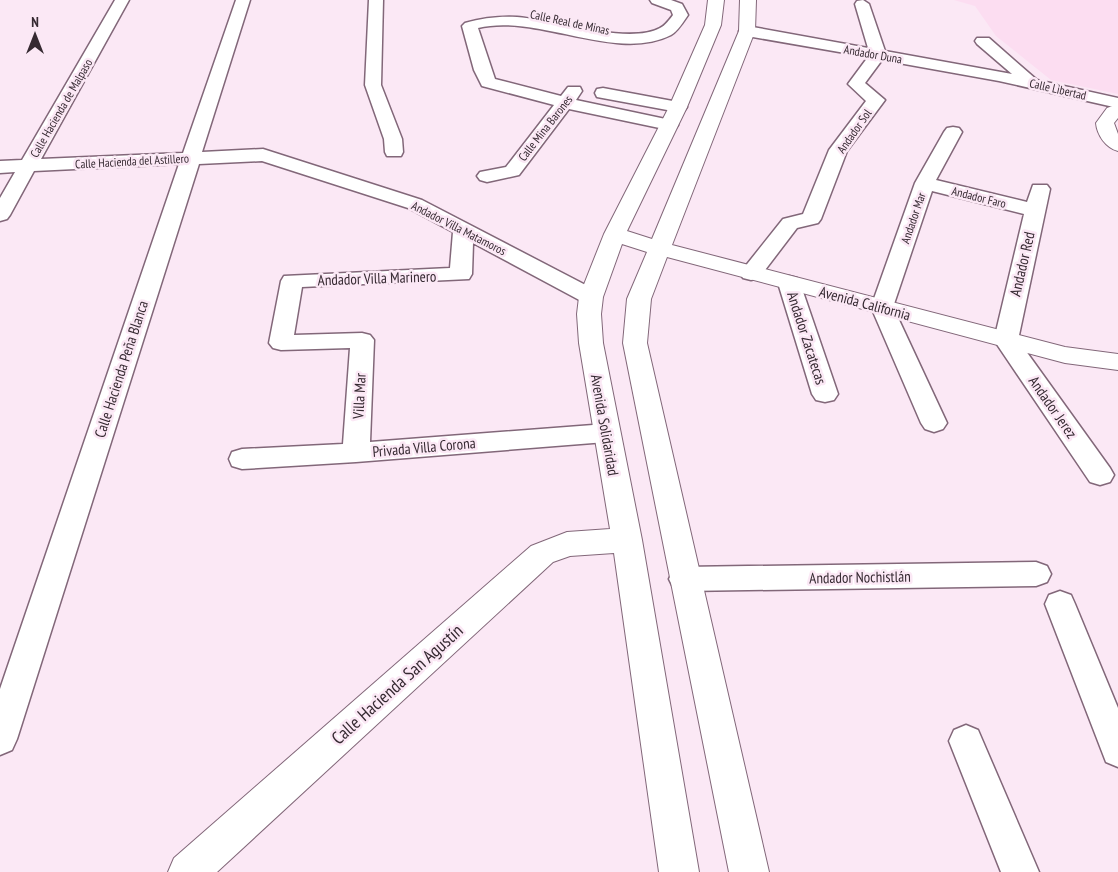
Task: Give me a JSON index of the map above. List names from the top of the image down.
{
  "streets": {
    "main road": ["Avenida California", "Avenida Solidaridad", "Calle Hacienda San Agustín"],
    "street": [
      "Calle Real de Minas",
      "Andador Duna",
      "Calle Libertad",
      "Calle Hacienda de Malpaso",
      "Calle Mina Barones",
      "Andador Sol",
      "Calle Hacienda del Astillero",
      "Andador Faro",
      "Andador Mar",
      "Andador Villa Matamoros",
      "Andador Red",
      "Andador Villa Marinero",
      "Andador Zacatecas",
      "Calle Hacienda Peña Blanca",
      "Villa Mar",
      "Andador Jerez",
      "Privada Villa Corona",
      "Andador Nochistlán"
    ]
  },
  "crossings": [
    ["Andador Duna", "Calle Libertad"],
    ["Andador Duna", "Andador Sol"],
    ["Calle Hacienda de Malpaso", "Calle Hacienda del Astillero"],
    ["Andador Sol", "Avenida California"],
    ["Calle Hacienda del Astillero", "Andador Villa Matamoros"],
    ["Calle Hacienda del Astillero", "Calle Hacienda Peña Blanca"],
    ["Andador Faro", "Andador Mar"],
    ["Andador Faro", "Andador Red"],
    ["Andador Mar", "Avenida California"],
    ["Andador Villa Matamoros", "Andador Villa Marinero"],
    ["Andador Villa Matamoros", "Avenida Solidaridad"],
    ["Andador Red", "Avenida California"],
    ["Andador Red", "Andador Jerez"],
    ["Andador Villa Marinero", "Villa Mar"],
    ["Avenida California", "Andador Zacatecas"],
    ["Avenida California", "Andador Jerez"],
    ["Avenida California", "Avenida Solidaridad"],
    ["Villa Mar", "Privada Villa Corona"],
    ["Avenida Solidaridad", "Privada Villa Corona"],
    ["Avenida Solidaridad", "Calle Hacienda San Agustín"]
  ],
  "north": "top"
}
